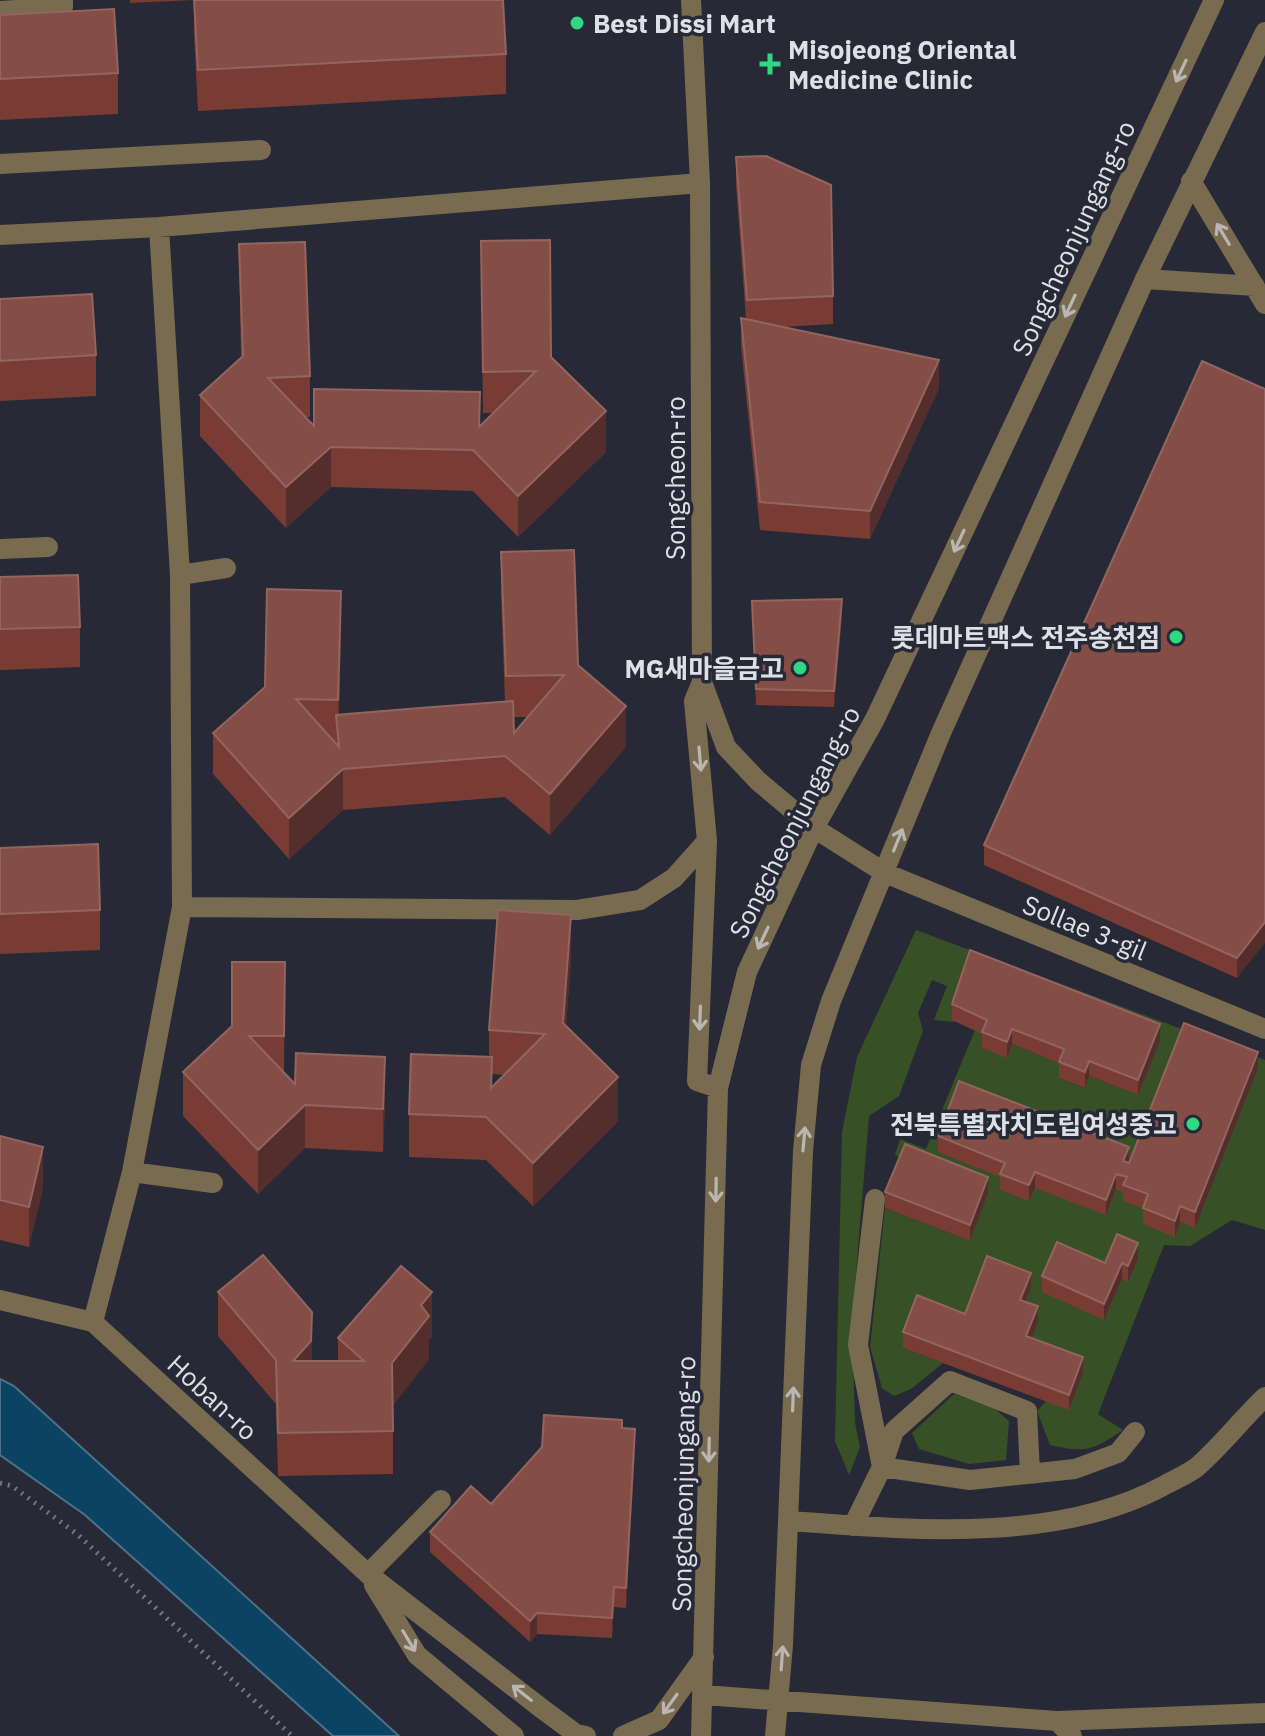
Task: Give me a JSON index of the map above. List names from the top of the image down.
{
  "streets": {
    "street": [
      "Songcheonjungang-ro",
      "Songcheon-ro",
      "Sollae 3-gil",
      "Hoban-ro"
    ]
  },
  "crossings": [
    ["Songcheonjungang-ro", "Songcheon-ro"],
    ["Songcheon-ro", "Sollae 3-gil"]
  ],
  "places": {
    "other": [
      "Best Dissi Mart",
      "롯데마트맥스 전주송천점",
      "MG새마을금고",
      "전북특별자치도립여성중고"
    ],
    "health": ["Misojeong Oriental Medicine Clinic"]
  }
}
